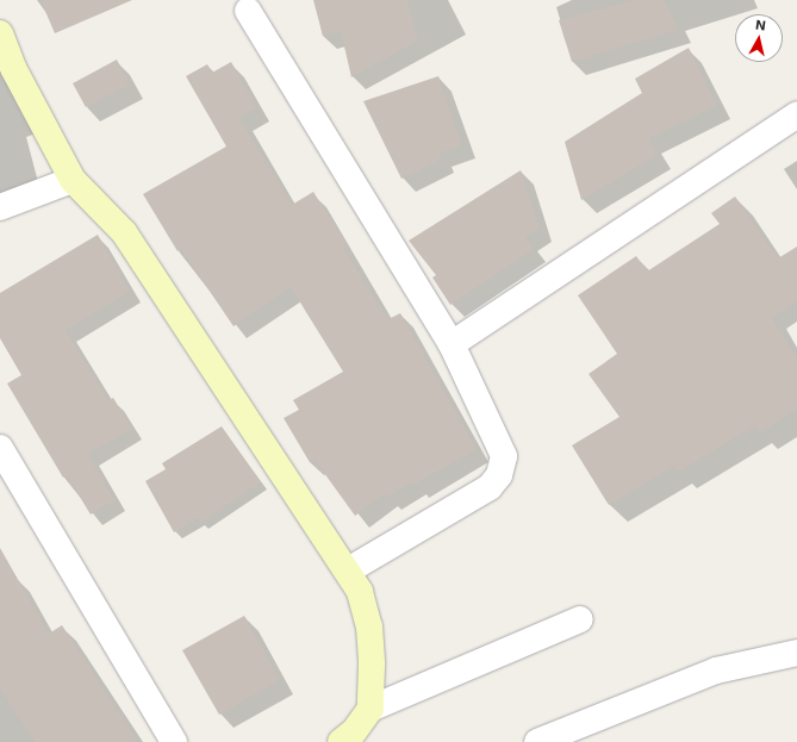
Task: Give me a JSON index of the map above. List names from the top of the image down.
{
  "north": "top"
}
